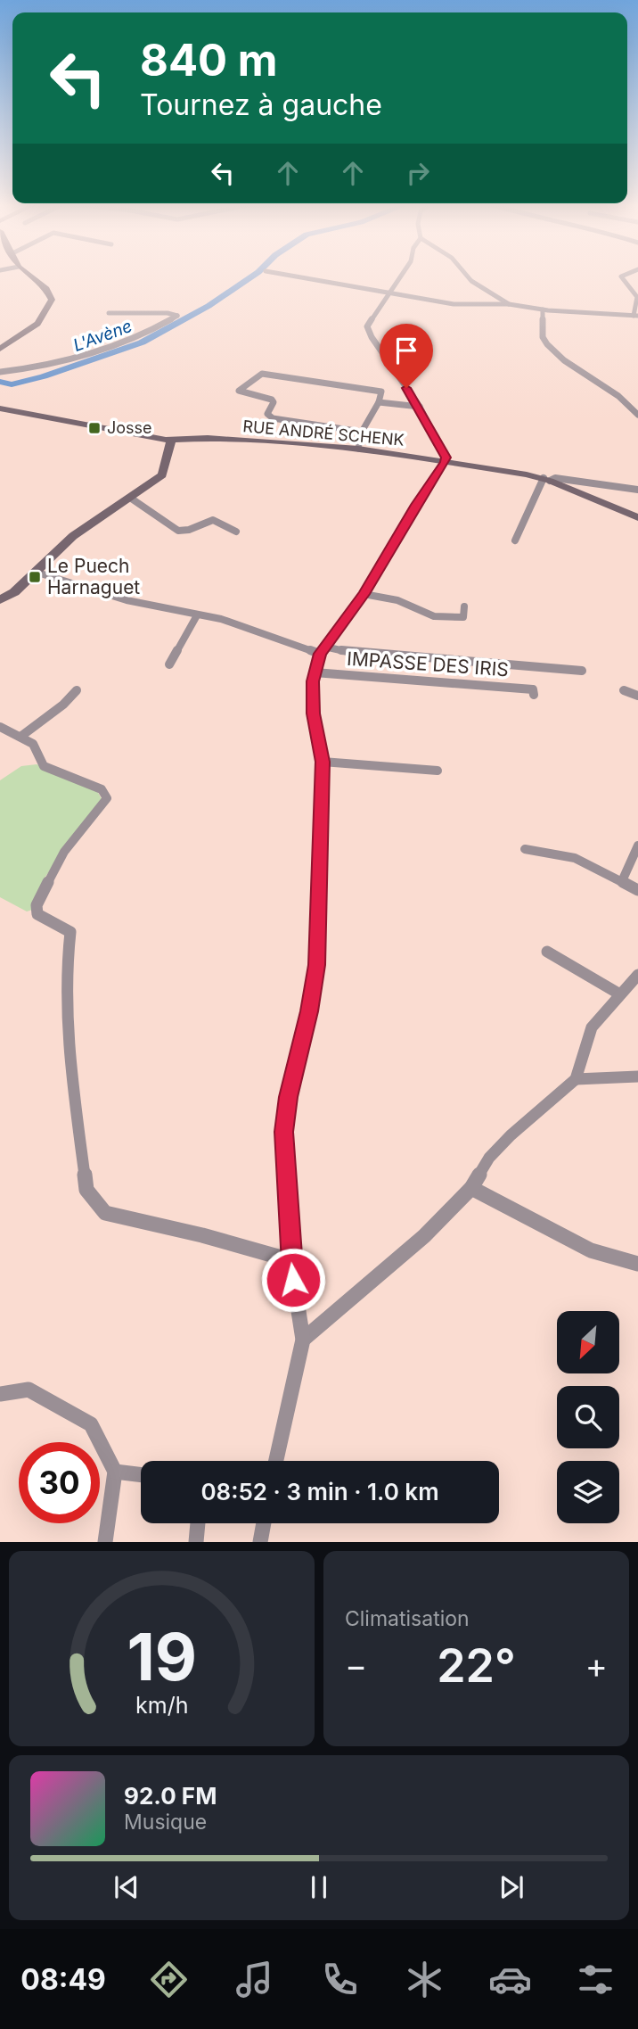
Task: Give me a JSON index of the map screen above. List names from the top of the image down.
{
  "streets": {
    "street": ["RUE ANDRÉ SCHENK", "IMPASSE DES IRIS"]
  },
  "water": ["L'Avène"],
  "places": {
    "transit": ["Josse", "Le Puech Harnaguet"]
  },
  "north": "bottom left",
  "page": {
    "turn": ["840 m", "Tournez à gauche"],
    "limit": "30",
    "trip": "08:52 · 3 min · 1.0 km",
    "tile": "Climatisation",
    "heat": ["−", "22°", "+"],
    "song": ["92.0 FM", "Musique"],
    "tabs": "08:49",
    "gauge": ["19", "km/h"]
  }
}
